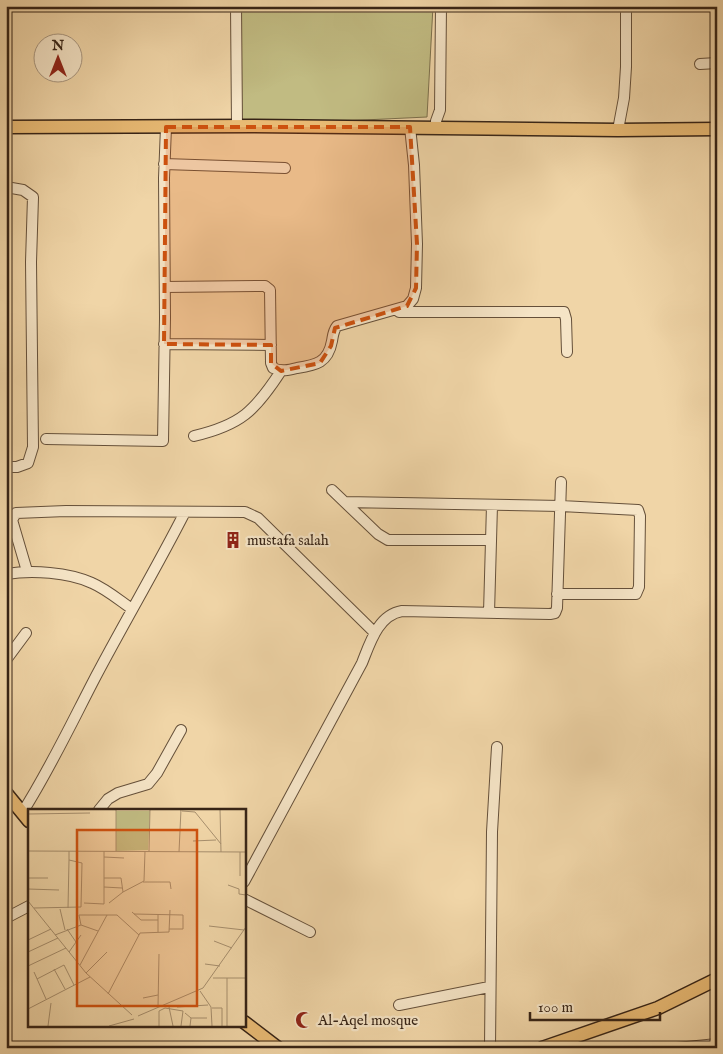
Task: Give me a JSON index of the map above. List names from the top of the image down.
{
  "places": {
    "building": ["mustafa salah"],
    "mosque": ["Al-Aqel mosque"]
  },
  "scale_bar": "100 m",
  "north": "top"
}
